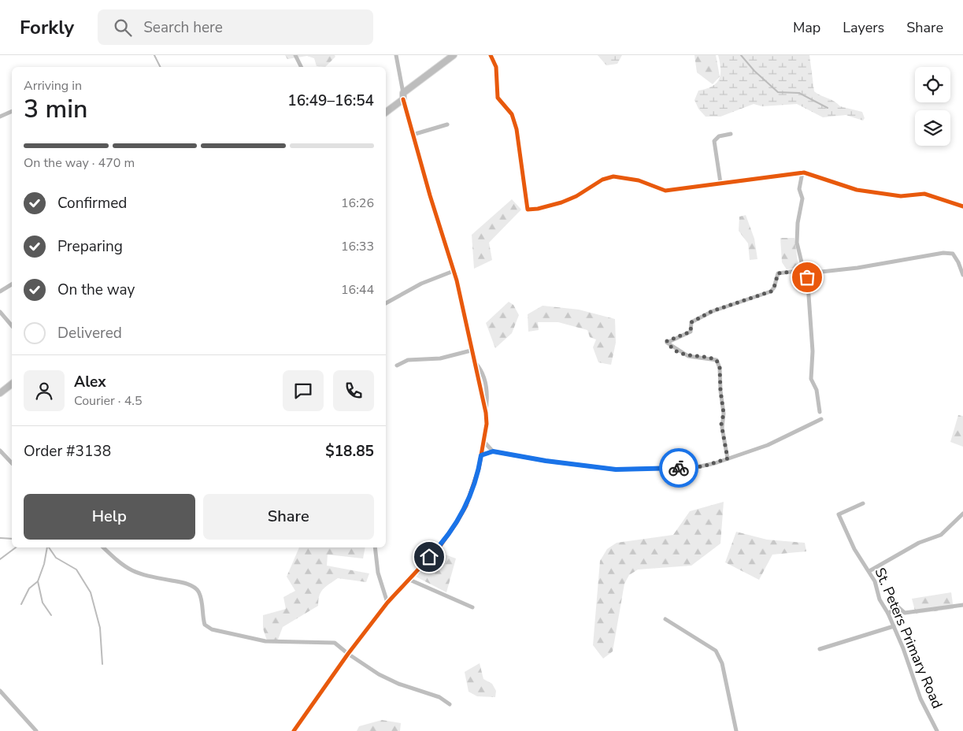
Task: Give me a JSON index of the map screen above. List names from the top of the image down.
{
  "streets": {
    "street": ["St. Peters Primary Road"]
  },
  "page": {
    "header": "Forkly",
    "search": "Search here",
    "nav": ["Map", "Layers", "Share"],
    "heading": ["3 min", "Arriving in", "16:49–16:54"],
    "panel": [
      "Alex",
      "Courier · 4.5",
      "Order #3138",
      "$18.85"
    ],
    "bar": "On the way · 470 m",
    "list": [
      ["Confirmed", "16:26"],
      ["Preparing", "16:33"],
      ["On the way", "16:44"],
      "Delivered"
    ],
    "buttons": ["Help", "Share"]
  }
}
